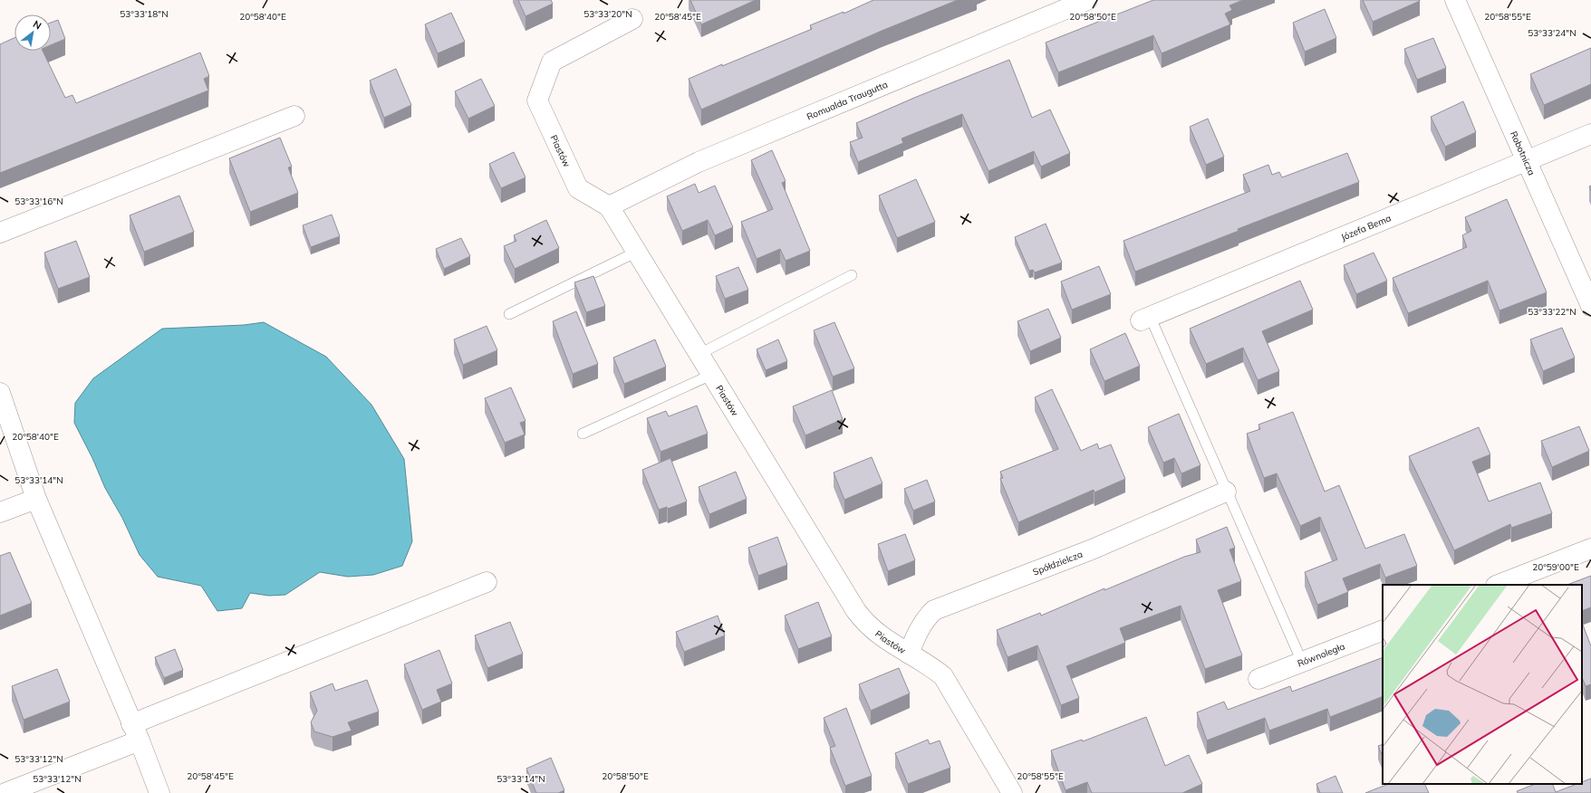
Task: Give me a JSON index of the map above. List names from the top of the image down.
{
  "streets": {
    "street": [
      "Romualda Traugutta",
      "Piastów",
      "Robotnicza",
      "Józefa Bema",
      "Spółdzielcza",
      "Równoległa"
    ]
  },
  "crossings": [
    ["Romualda Traugutta", "Piastów"],
    ["Piastów", "Spółdzielcza"],
    ["Robotnicza", "Józefa Bema"]
  ],
  "north": "top right",
  "coordinates": [
    "53°33'18\"N",
    "53°33'20\"N",
    "20°58'50\"E",
    "20°58'40\"E",
    "20°58'45\"E",
    "20°58'55\"E",
    "53°33'24\"N",
    "53°33'16\"N",
    "53°33'22\"N",
    "53°33'14\"N",
    "20°59'00\"E",
    "53°33'12\"N"
  ]
}
